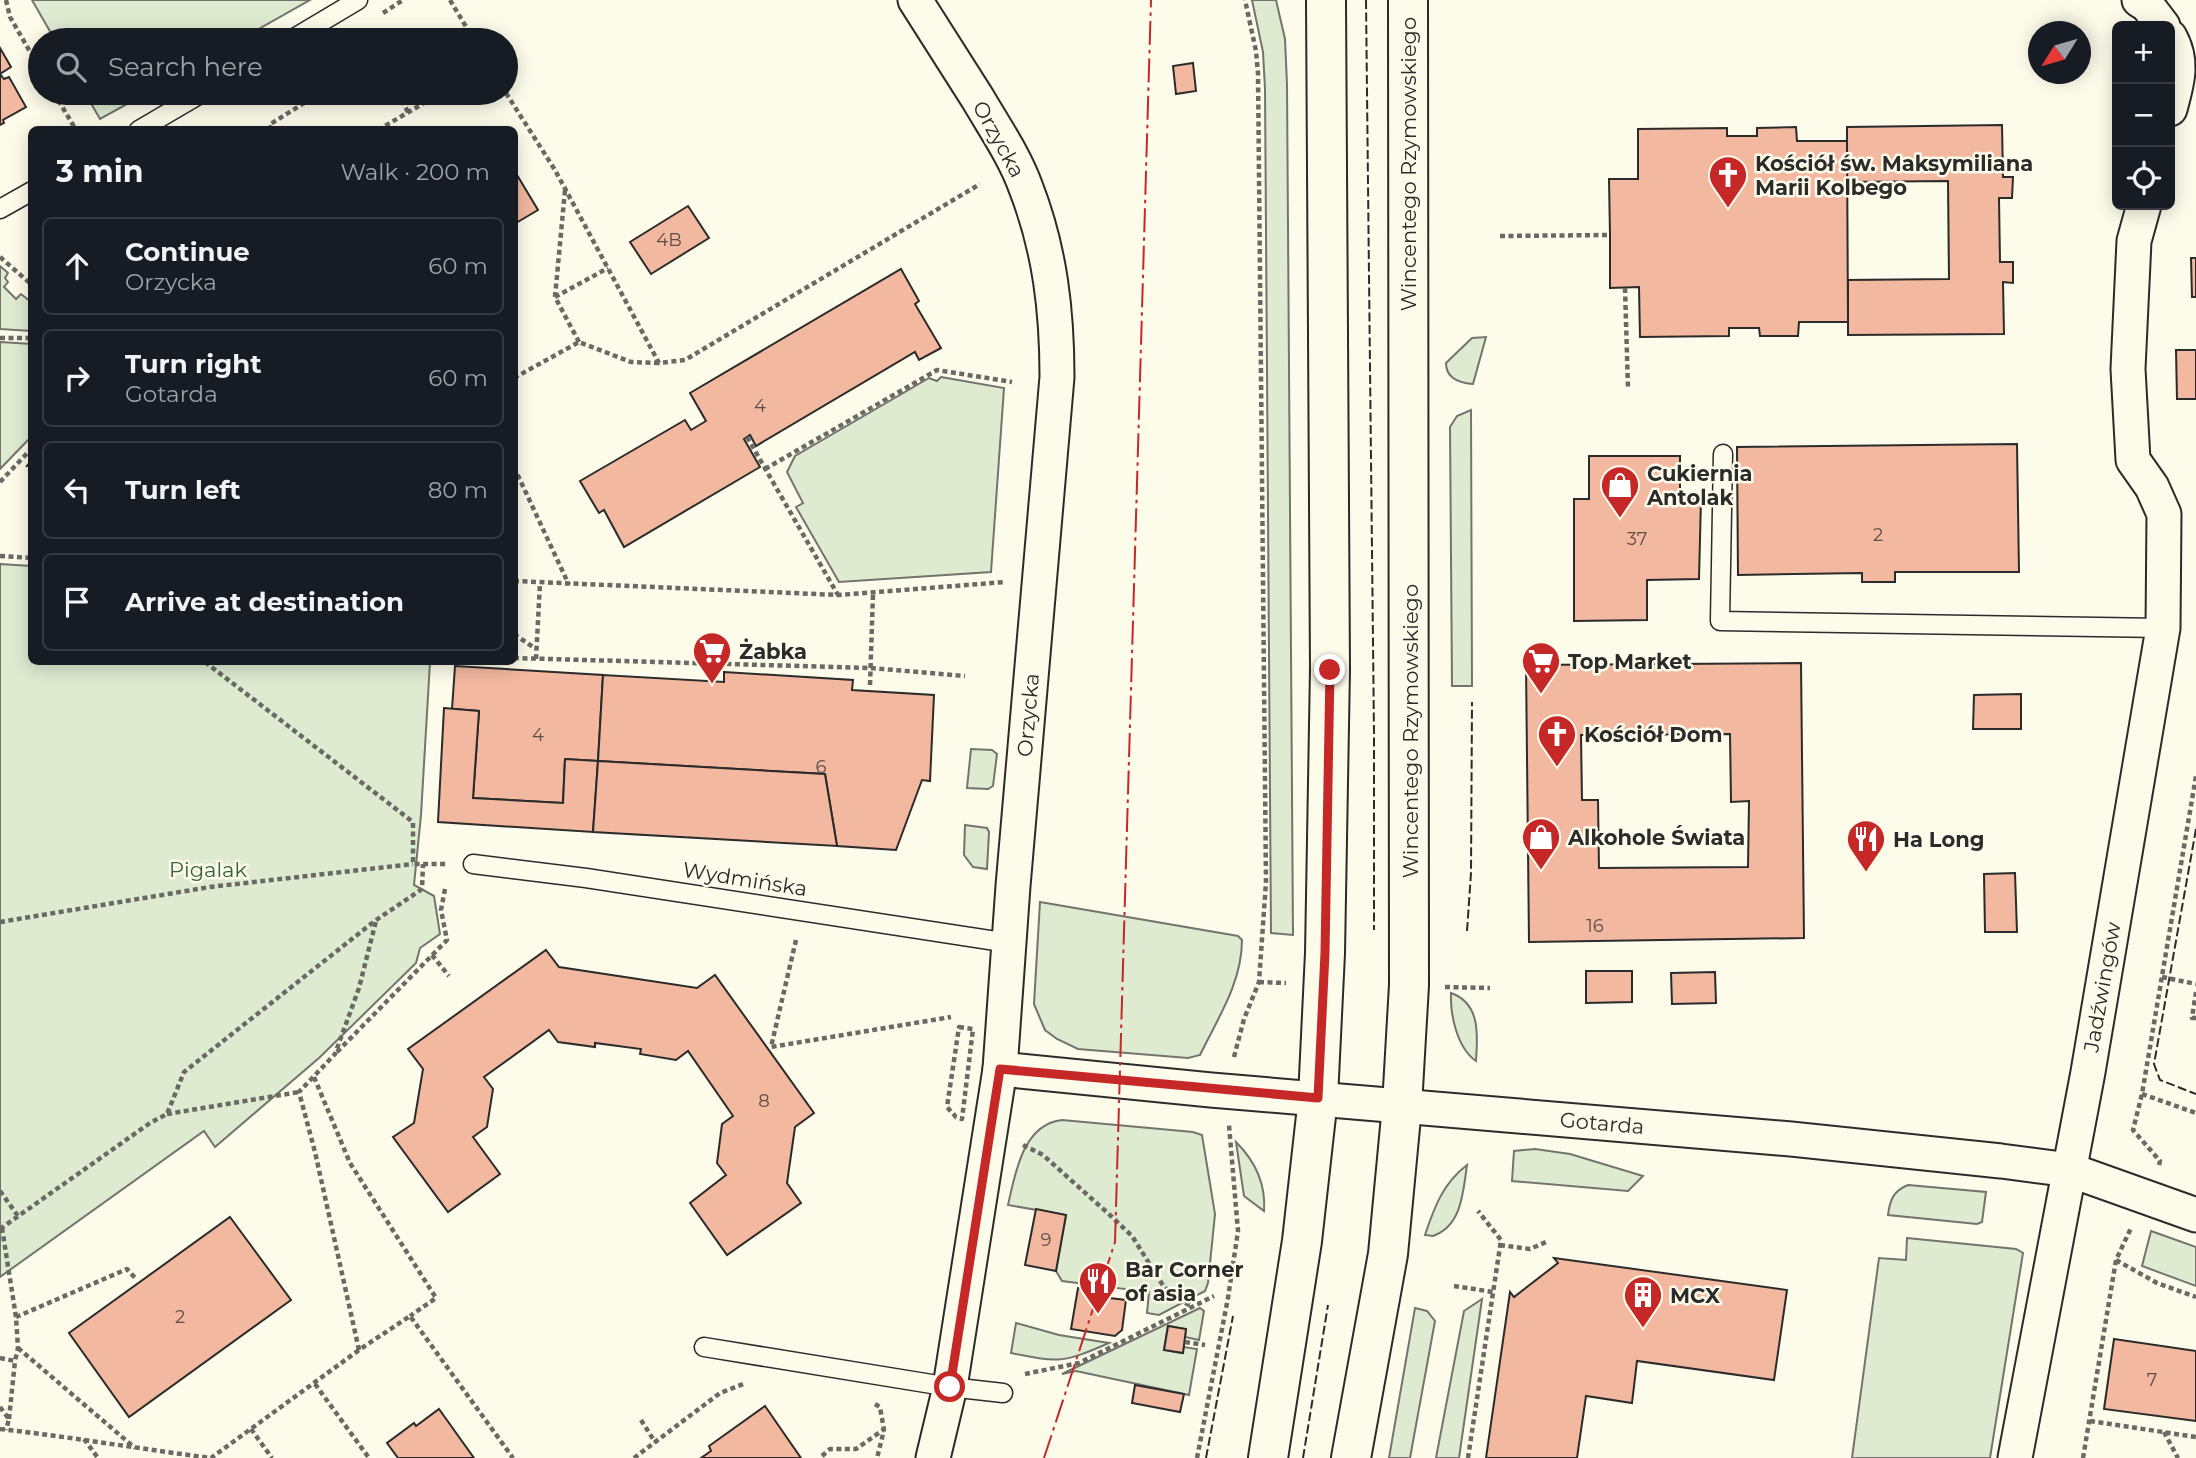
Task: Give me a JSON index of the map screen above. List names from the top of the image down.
{
  "streets": {
    "main road": ["Wincentego Rzymowskiego"],
    "street": ["Orzycka", "Jadźwingów", "Gotarda"],
    "lane": ["Wydmińska"]
  },
  "crossings": [
    ["Orzycka", "Wydmińska"],
    ["Orzycka", "Gotarda"],
    ["Wincentego Rzymowskiego", "Gotarda"],
    ["Jadźwingów", "Gotarda"]
  ],
  "parks": ["Pigalak"],
  "places": {
    "church": ["Kościół św. Maksymiliana Marii Kolbego", "Kościół Dom"],
    "shop": ["Cukiernia Antolak", "Alkohole Świata"],
    "supermarket": ["Żabka", "Top Market"],
    "restaurant": ["Ha Long", "Bar Corner of asia"],
    "building": ["MCX"]
  },
  "house_numbers": [
    "4B",
    "4",
    "2",
    "37",
    "4",
    "6",
    "16",
    "8",
    "9",
    "2",
    "7"
  ],
  "north": "bottom left",
  "page": {
    "map_buttons": ["+", "−"],
    "search": "Search here",
    "heading": ["3 min", "Walk · 200 m"],
    "list": [
      ["Continue", "Orzycka", "60 m"],
      ["Turn right", "Gotarda", "60 m"],
      ["Turn left", "80 m"],
      "Arrive at destination"
    ]
  }
}
